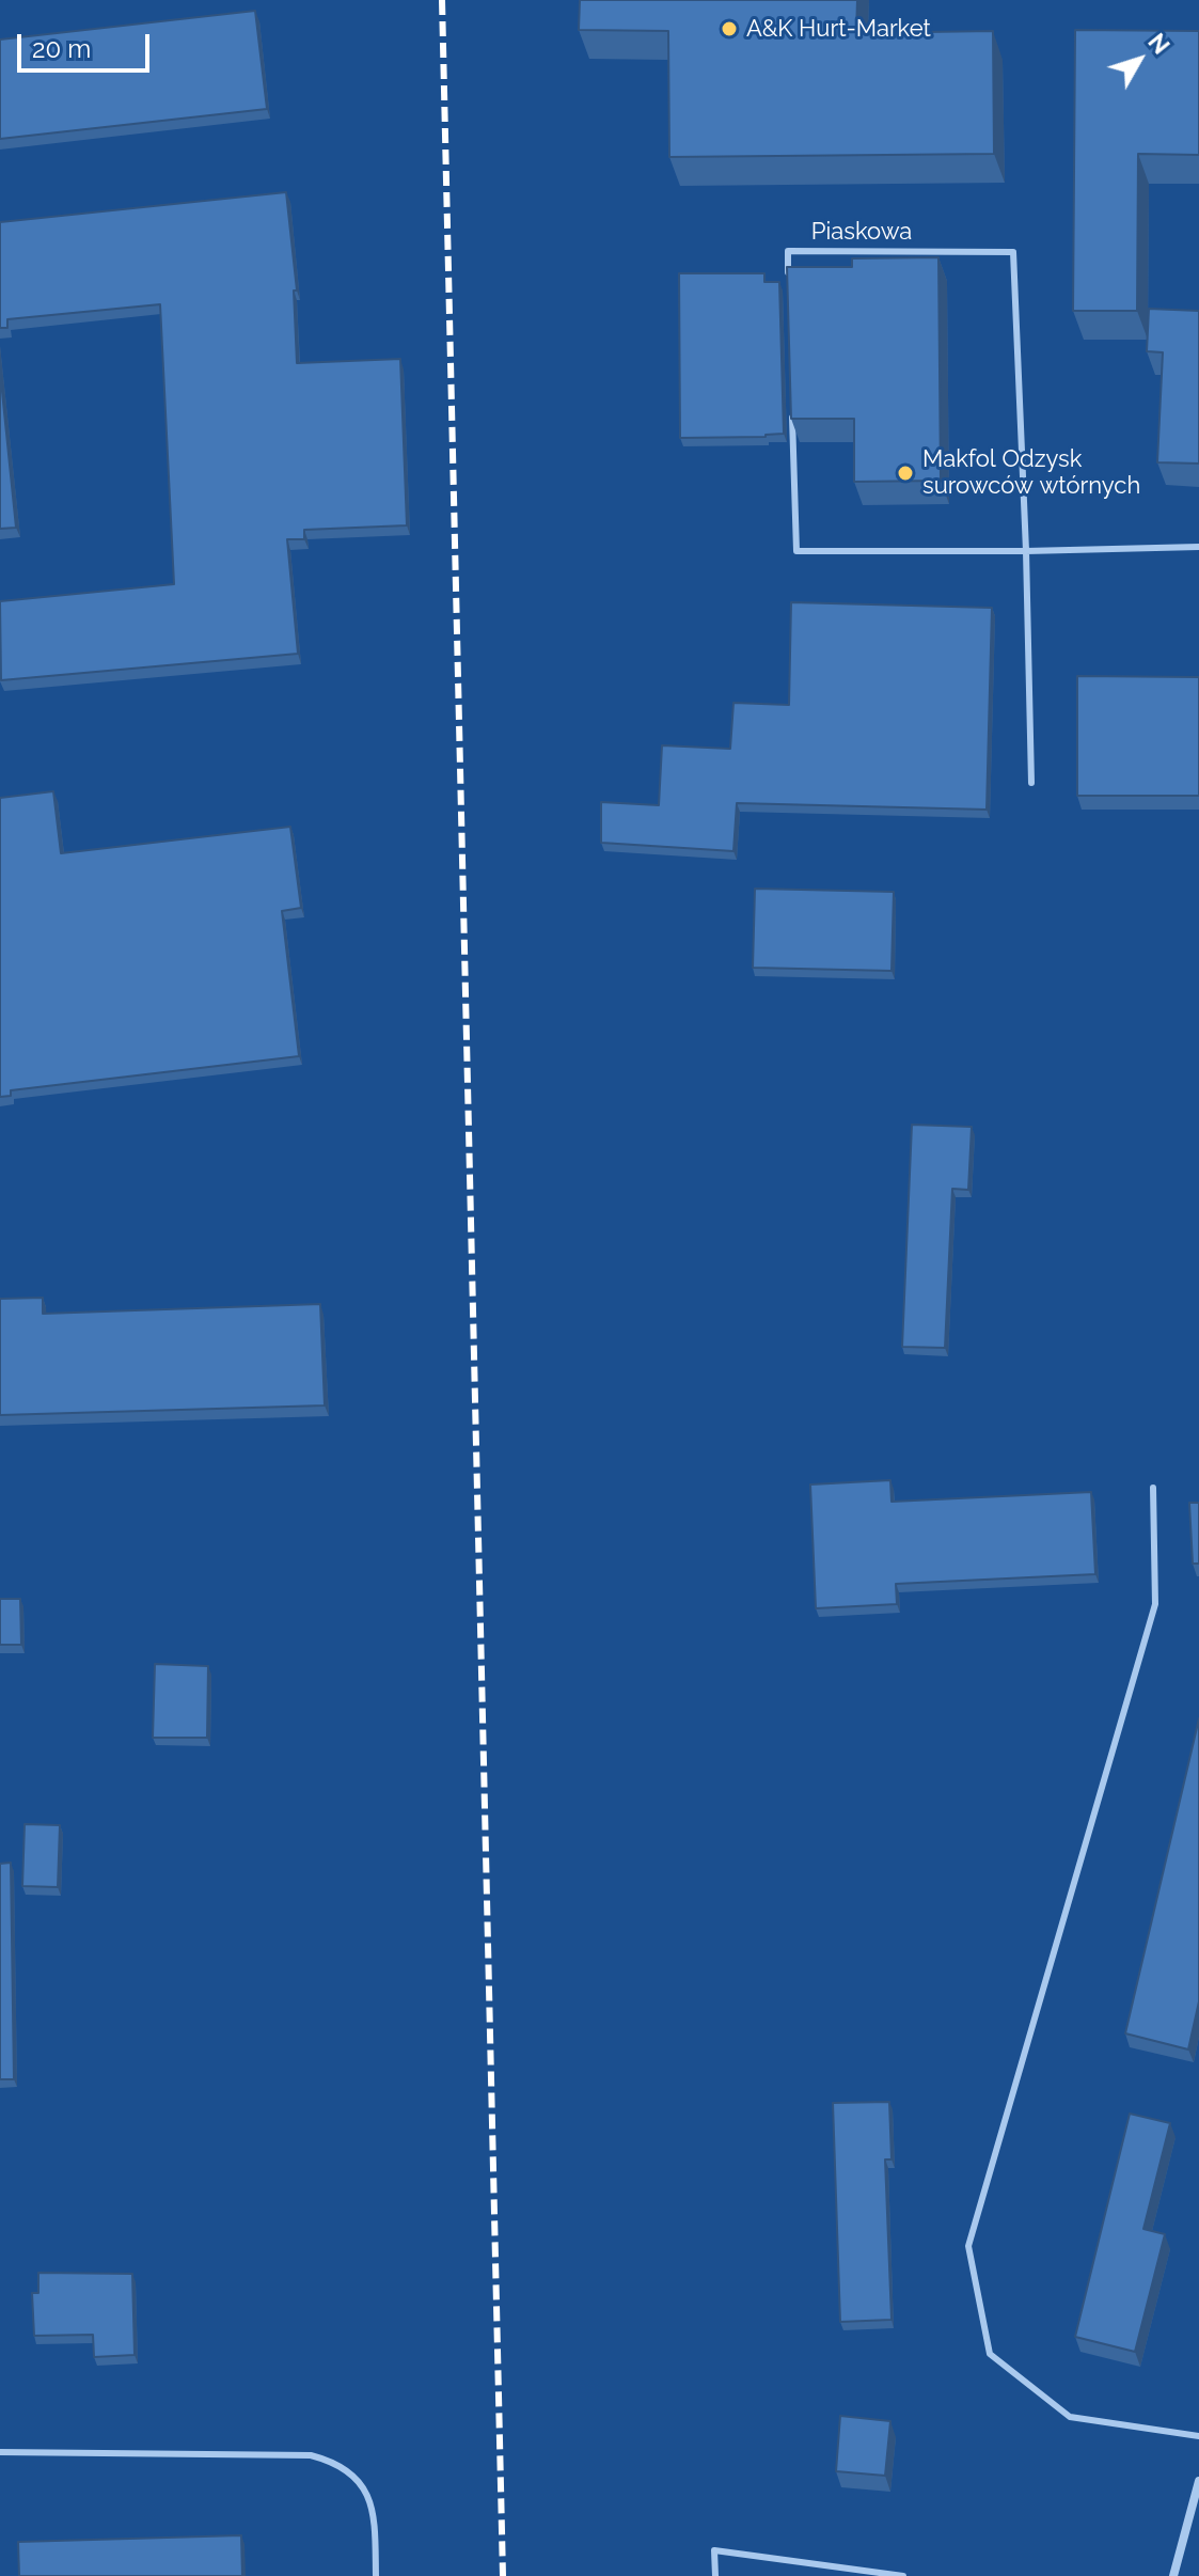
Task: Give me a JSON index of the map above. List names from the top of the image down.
{
  "streets": {
    "lane": ["Piaskowa"]
  },
  "places": ["A&K Hurt-Market", "Makfol Odzysk surowców wtórnych"],
  "scale_bar": "20 m",
  "north": "top right"
}
